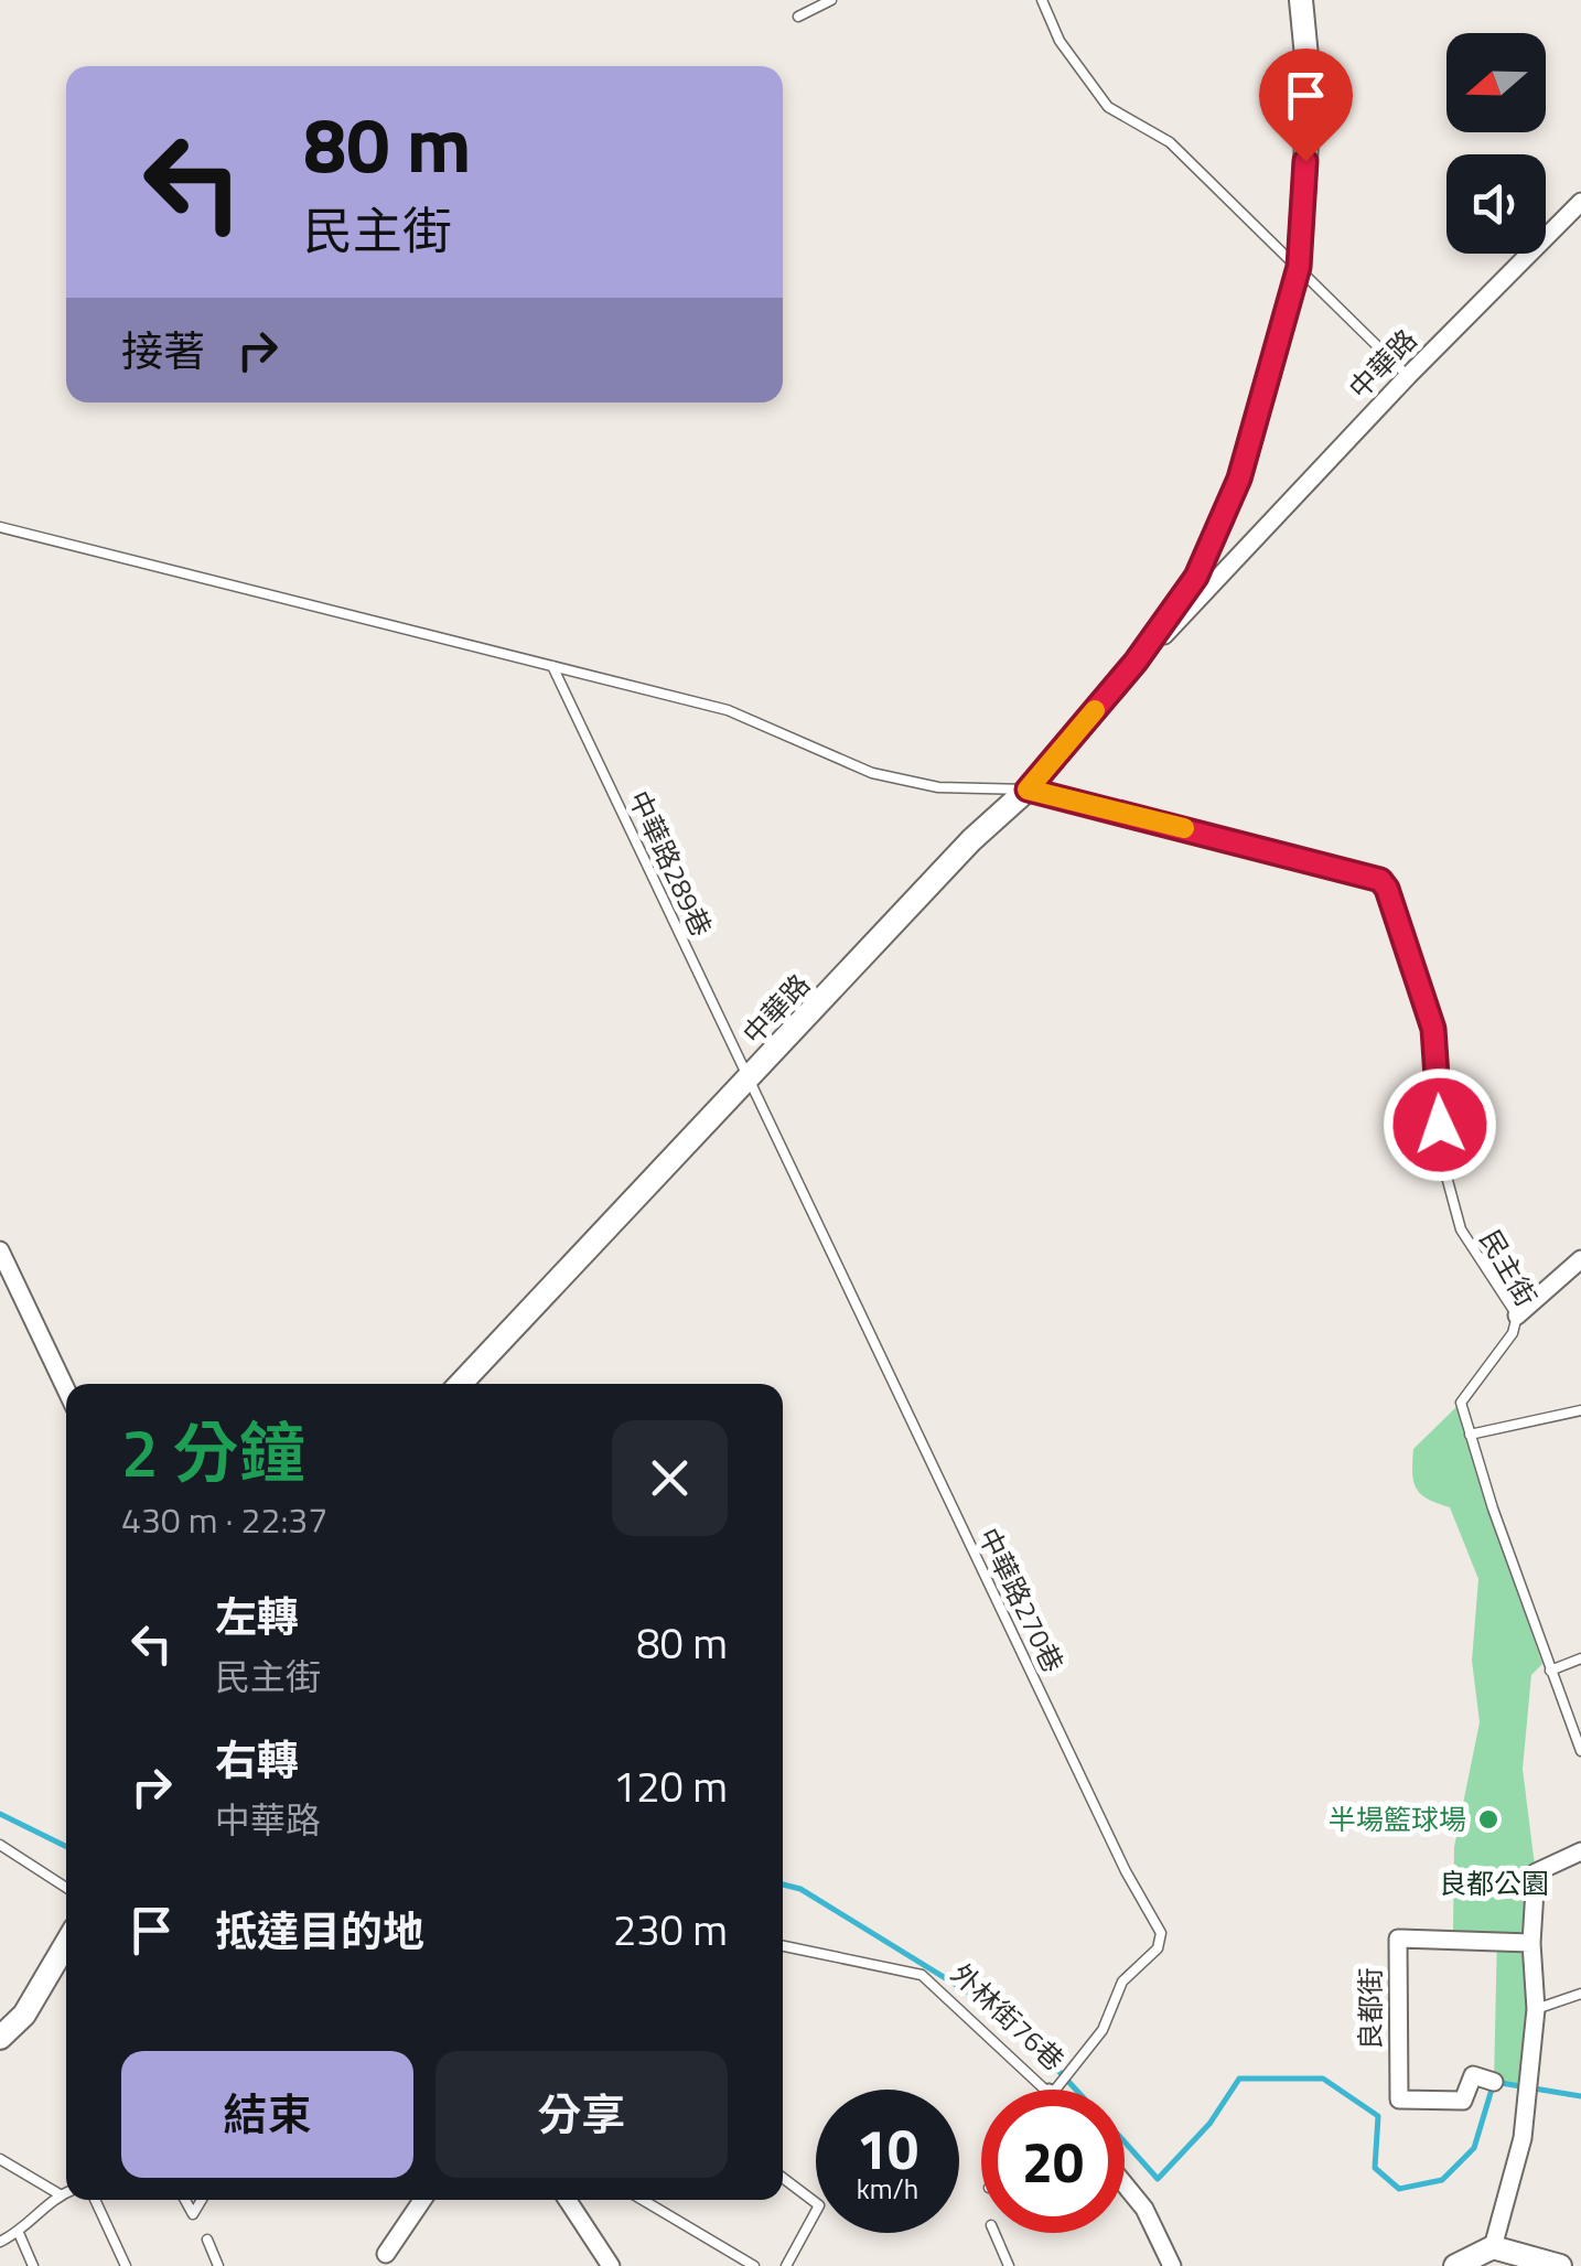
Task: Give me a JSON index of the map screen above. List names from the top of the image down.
{
  "streets": {
    "main road": ["中華路"],
    "street": ["良都街"],
    "lane": [
      "中華路289巷",
      "民主街",
      "中華路270巷",
      "外林街76巷"
    ]
  },
  "crossings": [
    ["中華路", "中華路289巷"],
    ["中華路", "民主街"],
    ["中華路", "中華路270巷"],
    ["中華路289巷", "中華路270巷"]
  ],
  "parks": ["良都公園"],
  "places": ["半場籃球場"],
  "north": "left",
  "page": {
    "turn": ["80 m", "民主街"],
    "then": "接著",
    "heading": ["2 分鐘", "430 m · 22:37"],
    "list": [
      {
        "name": "左轉",
        "note": "民主街",
        "value": "80 m"
      },
      {
        "name": "右轉",
        "note": "中華路",
        "value": "120 m"
      },
      {
        "name": "抵達目的地",
        "value": "230 m"
      }
    ],
    "buttons": ["結束", "分享"],
    "speed": "10 km/h",
    "limit": "20"
  }
}
